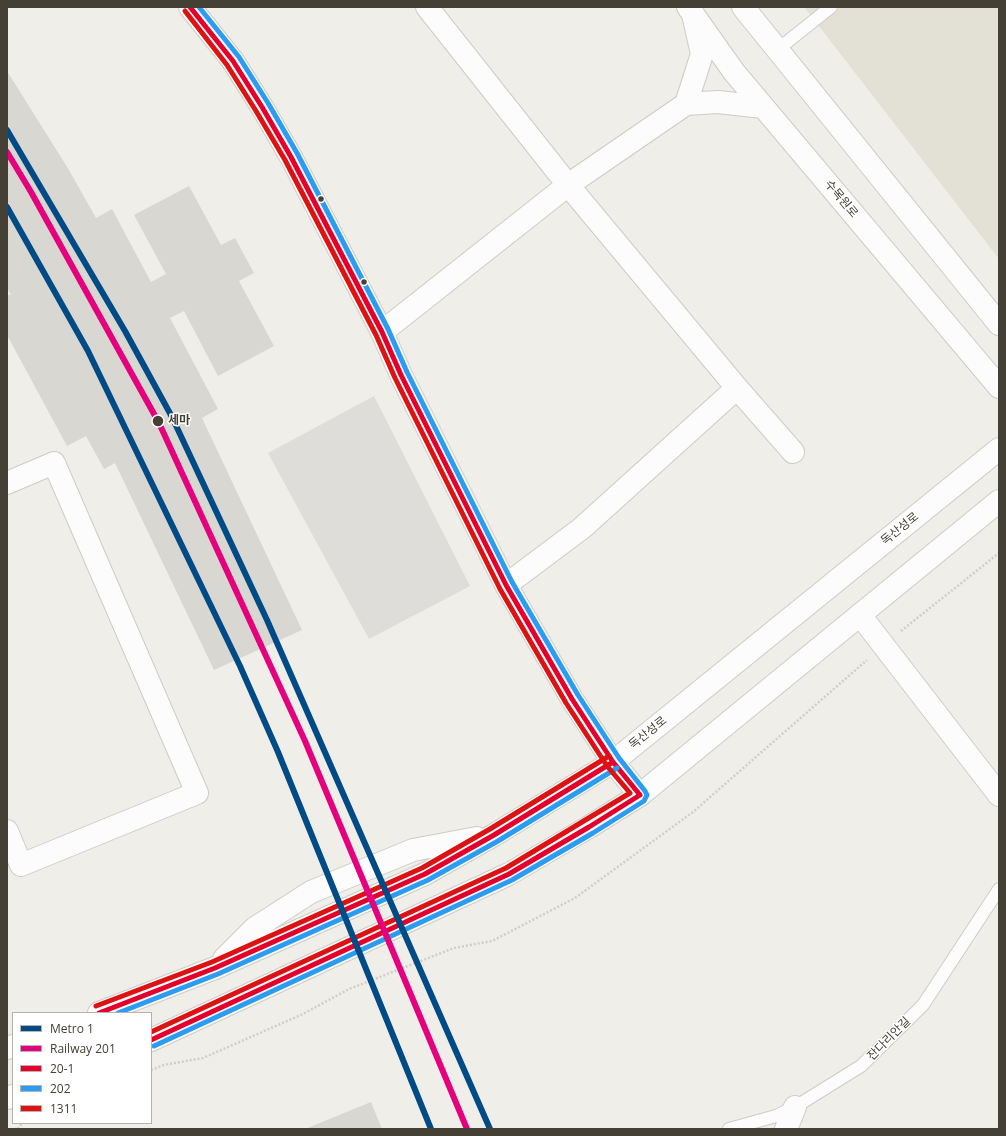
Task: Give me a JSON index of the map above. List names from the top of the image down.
{
  "streets": {
    "street": ["수목원로", "독산성로"],
    "lane": ["잔다리안길"]
  },
  "places": ["세마"],
  "lines": [
    "transit line 20-1",
    "transit line 202",
    "transit line 1311",
    "metro line 1",
    "rail line 201"
  ],
  "legend": [
    "Metro 1",
    "Railway 201",
    "20-1",
    "202",
    "1311"
  ]
}
